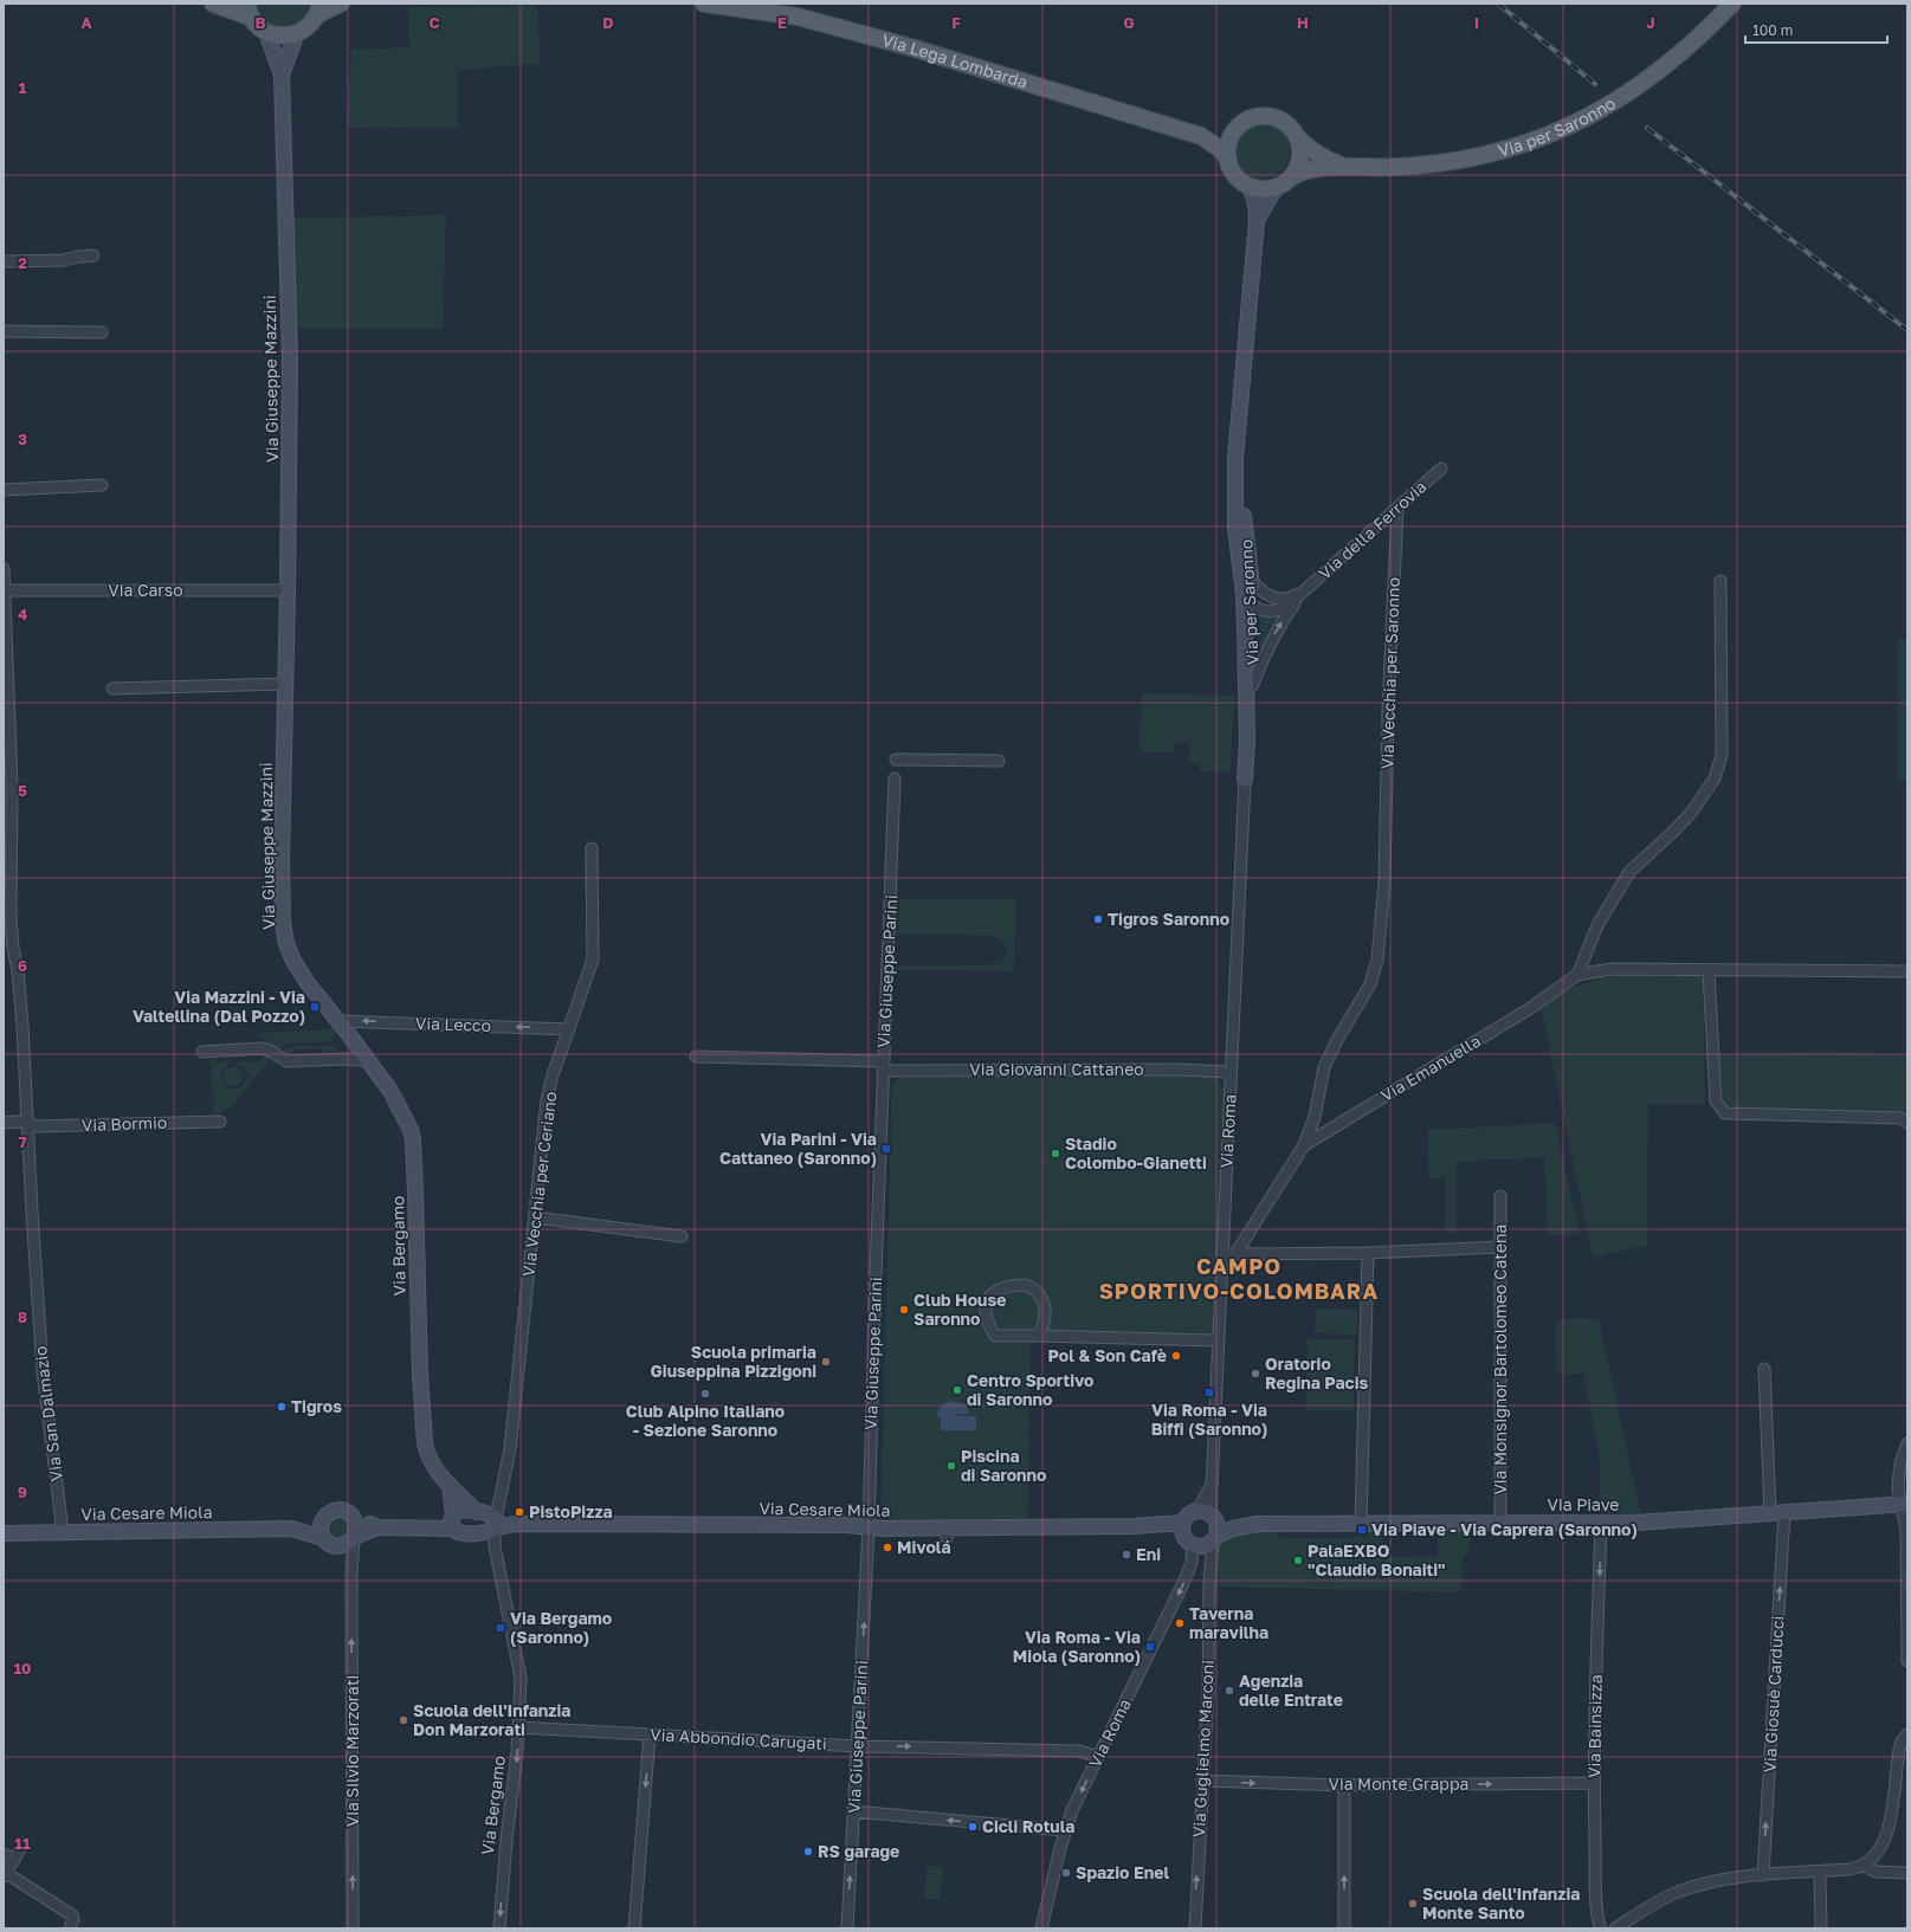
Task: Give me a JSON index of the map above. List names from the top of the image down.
{
  "streets": {
    "main road": ["Via Lega Lombarda", "Via per Saronno"],
    "street": [
      "Via Giuseppe Mazzini",
      "Via della Ferrovia",
      "Via Carso",
      "Via Vecchia per Saronno",
      "Via Giuseppe Parini",
      "Via Lecco",
      "Via Emanuella",
      "Via Giovanni Cattaneo",
      "Via Bormio",
      "Via Roma",
      "Via Vecchia per Ceriano",
      "Via Bergamo",
      "Via Monsignor Bartolomeo Catena",
      "Via San Dalmazio",
      "Via Piave",
      "Via Cesare Miola",
      "Via Giosuè Carducci",
      "Via Bainsizza",
      "Via Abbondio Carugati",
      "Via Guglielmo Marconi",
      "Via Silvio Marzorati",
      "Via Monte Grappa"
    ]
  },
  "crossings": [
    ["Via Lega Lombarda", "Via per Saronno"],
    ["Via per Saronno", "Via della Ferrovia"],
    ["Via per Saronno", "Via Roma"],
    ["Via Giuseppe Mazzini", "Via Carso"],
    ["Via Giuseppe Mazzini", "Via Lecco"],
    ["Via Giuseppe Mazzini", "Via Bergamo"],
    ["Via della Ferrovia", "Via Vecchia per Saronno"],
    ["Via Carso", "Via San Dalmazio"],
    ["Via Vecchia per Saronno", "Via Emanuella"],
    ["Via Giuseppe Parini", "Via Giovanni Cattaneo"],
    ["Via Giuseppe Parini", "Via Cesare Miola"],
    ["Via Giuseppe Parini", "Via Abbondio Carugati"],
    ["Via Lecco", "Via Vecchia per Ceriano"],
    ["Via Lecco", "Via Bergamo"],
    ["Via Giovanni Cattaneo", "Via Roma"],
    ["Via Bormio", "Via San Dalmazio"],
    ["Via Roma", "Via Piave"],
    ["Via Roma", "Via Cesare Miola"],
    ["Via Roma", "Via Abbondio Carugati"],
    ["Via Roma", "Via Guglielmo Marconi"],
    ["Via Vecchia per Ceriano", "Via Bergamo"],
    ["Via Vecchia per Ceriano", "Via Cesare Miola"],
    ["Via Bergamo", "Via Cesare Miola"],
    ["Via Bergamo", "Via Abbondio Carugati"],
    ["Via Monsignor Bartolomeo Catena", "Via Piave"],
    ["Via San Dalmazio", "Via Cesare Miola"],
    ["Via Piave", "Via Cesare Miola"],
    ["Via Piave", "Via Giosuè Carducci"],
    ["Via Piave", "Via Bainsizza"],
    ["Via Piave", "Via Guglielmo Marconi"],
    ["Via Cesare Miola", "Via Guglielmo Marconi"],
    ["Via Cesare Miola", "Via Silvio Marzorati"],
    ["Via Bainsizza", "Via Monte Grappa"],
    ["Via Guglielmo Marconi", "Via Monte Grappa"]
  ],
  "one_way": [
    "Via Lecco",
    "Via Giosuè Carducci",
    "Via Bainsizza",
    "Via Guglielmo Marconi",
    "Via Silvio Marzorati",
    "Via Monte Grappa"
  ],
  "districts": ["CAMPO SPORTIVO-COLOMBARA"],
  "places": {
    "other": [
      "Tigros Saronno",
      "Stadio Colombo-Gianetti",
      "Club House Saronno",
      "Pol & Son Cafè",
      "Scuola primaria Giuseppina Pizzigoni",
      "Oratorio Regina Pacis",
      "Centro Sportivo di Saronno",
      "Club Alpino Italiano - Sezione Saronno",
      "Tigros",
      "Piscina di Saronno",
      "PistoPizza",
      "Mivolá",
      "Eni",
      "PalaEXBO \"Claudio Bonaiti\"",
      "Taverna maravilha",
      "Agenzia delle Entrate",
      "Scuola dell'Infanzia Don Marzorati",
      "Cicli Rotula",
      "RS garage",
      "Spazio Enel",
      "Scuola dell'Infanzia Monte Santo"
    ],
    "transit": [
      "Via Mazzini - Via Valtellina (Dal Pozzo)",
      "Via Parini - Via Cattaneo (Saronno)",
      "Via Roma - Via Biffi (Saronno)",
      "Via Piave - Via Caprera (Saronno)",
      "Via Bergamo (Saronno)",
      "Via Roma - Via Miola (Saronno)"
    ]
  },
  "scale_bar": "100 m",
  "grid": {
    "columns": [
      "A",
      "B",
      "C",
      "D",
      "E",
      "F",
      "G",
      "H",
      "I",
      "J"
    ],
    "rows": [
      "1",
      "2",
      "3",
      "4",
      "5",
      "6",
      "7",
      "8",
      "9",
      "10",
      "11"
    ]
  }
}
